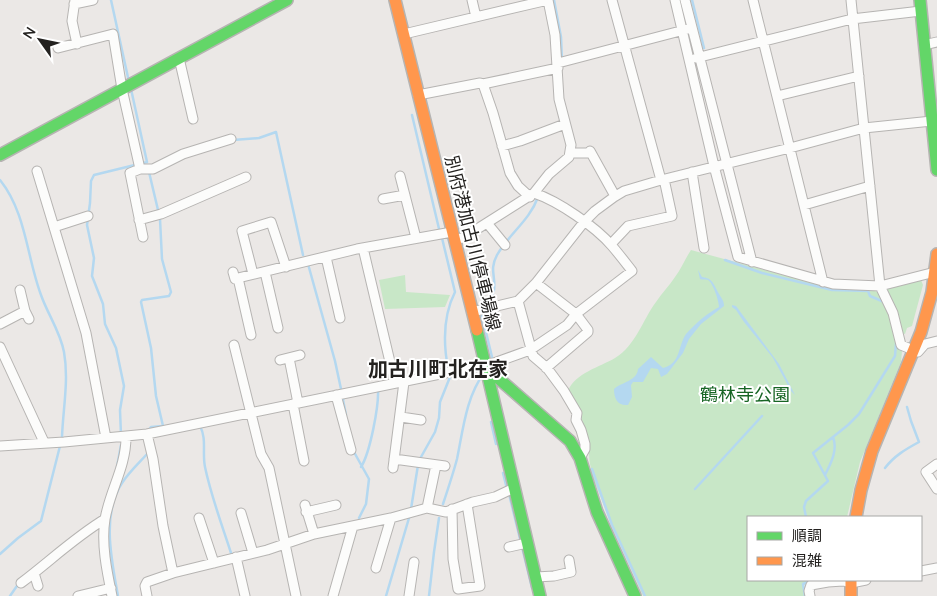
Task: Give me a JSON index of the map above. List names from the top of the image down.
{
  "streets": {
    "street": ["別府港加古川停車場線"]
  },
  "districts": ["加古川町北在家"],
  "parks": ["鶴林寺公園"],
  "legend": ["順調", "混雑"],
  "north": "top left"
}
